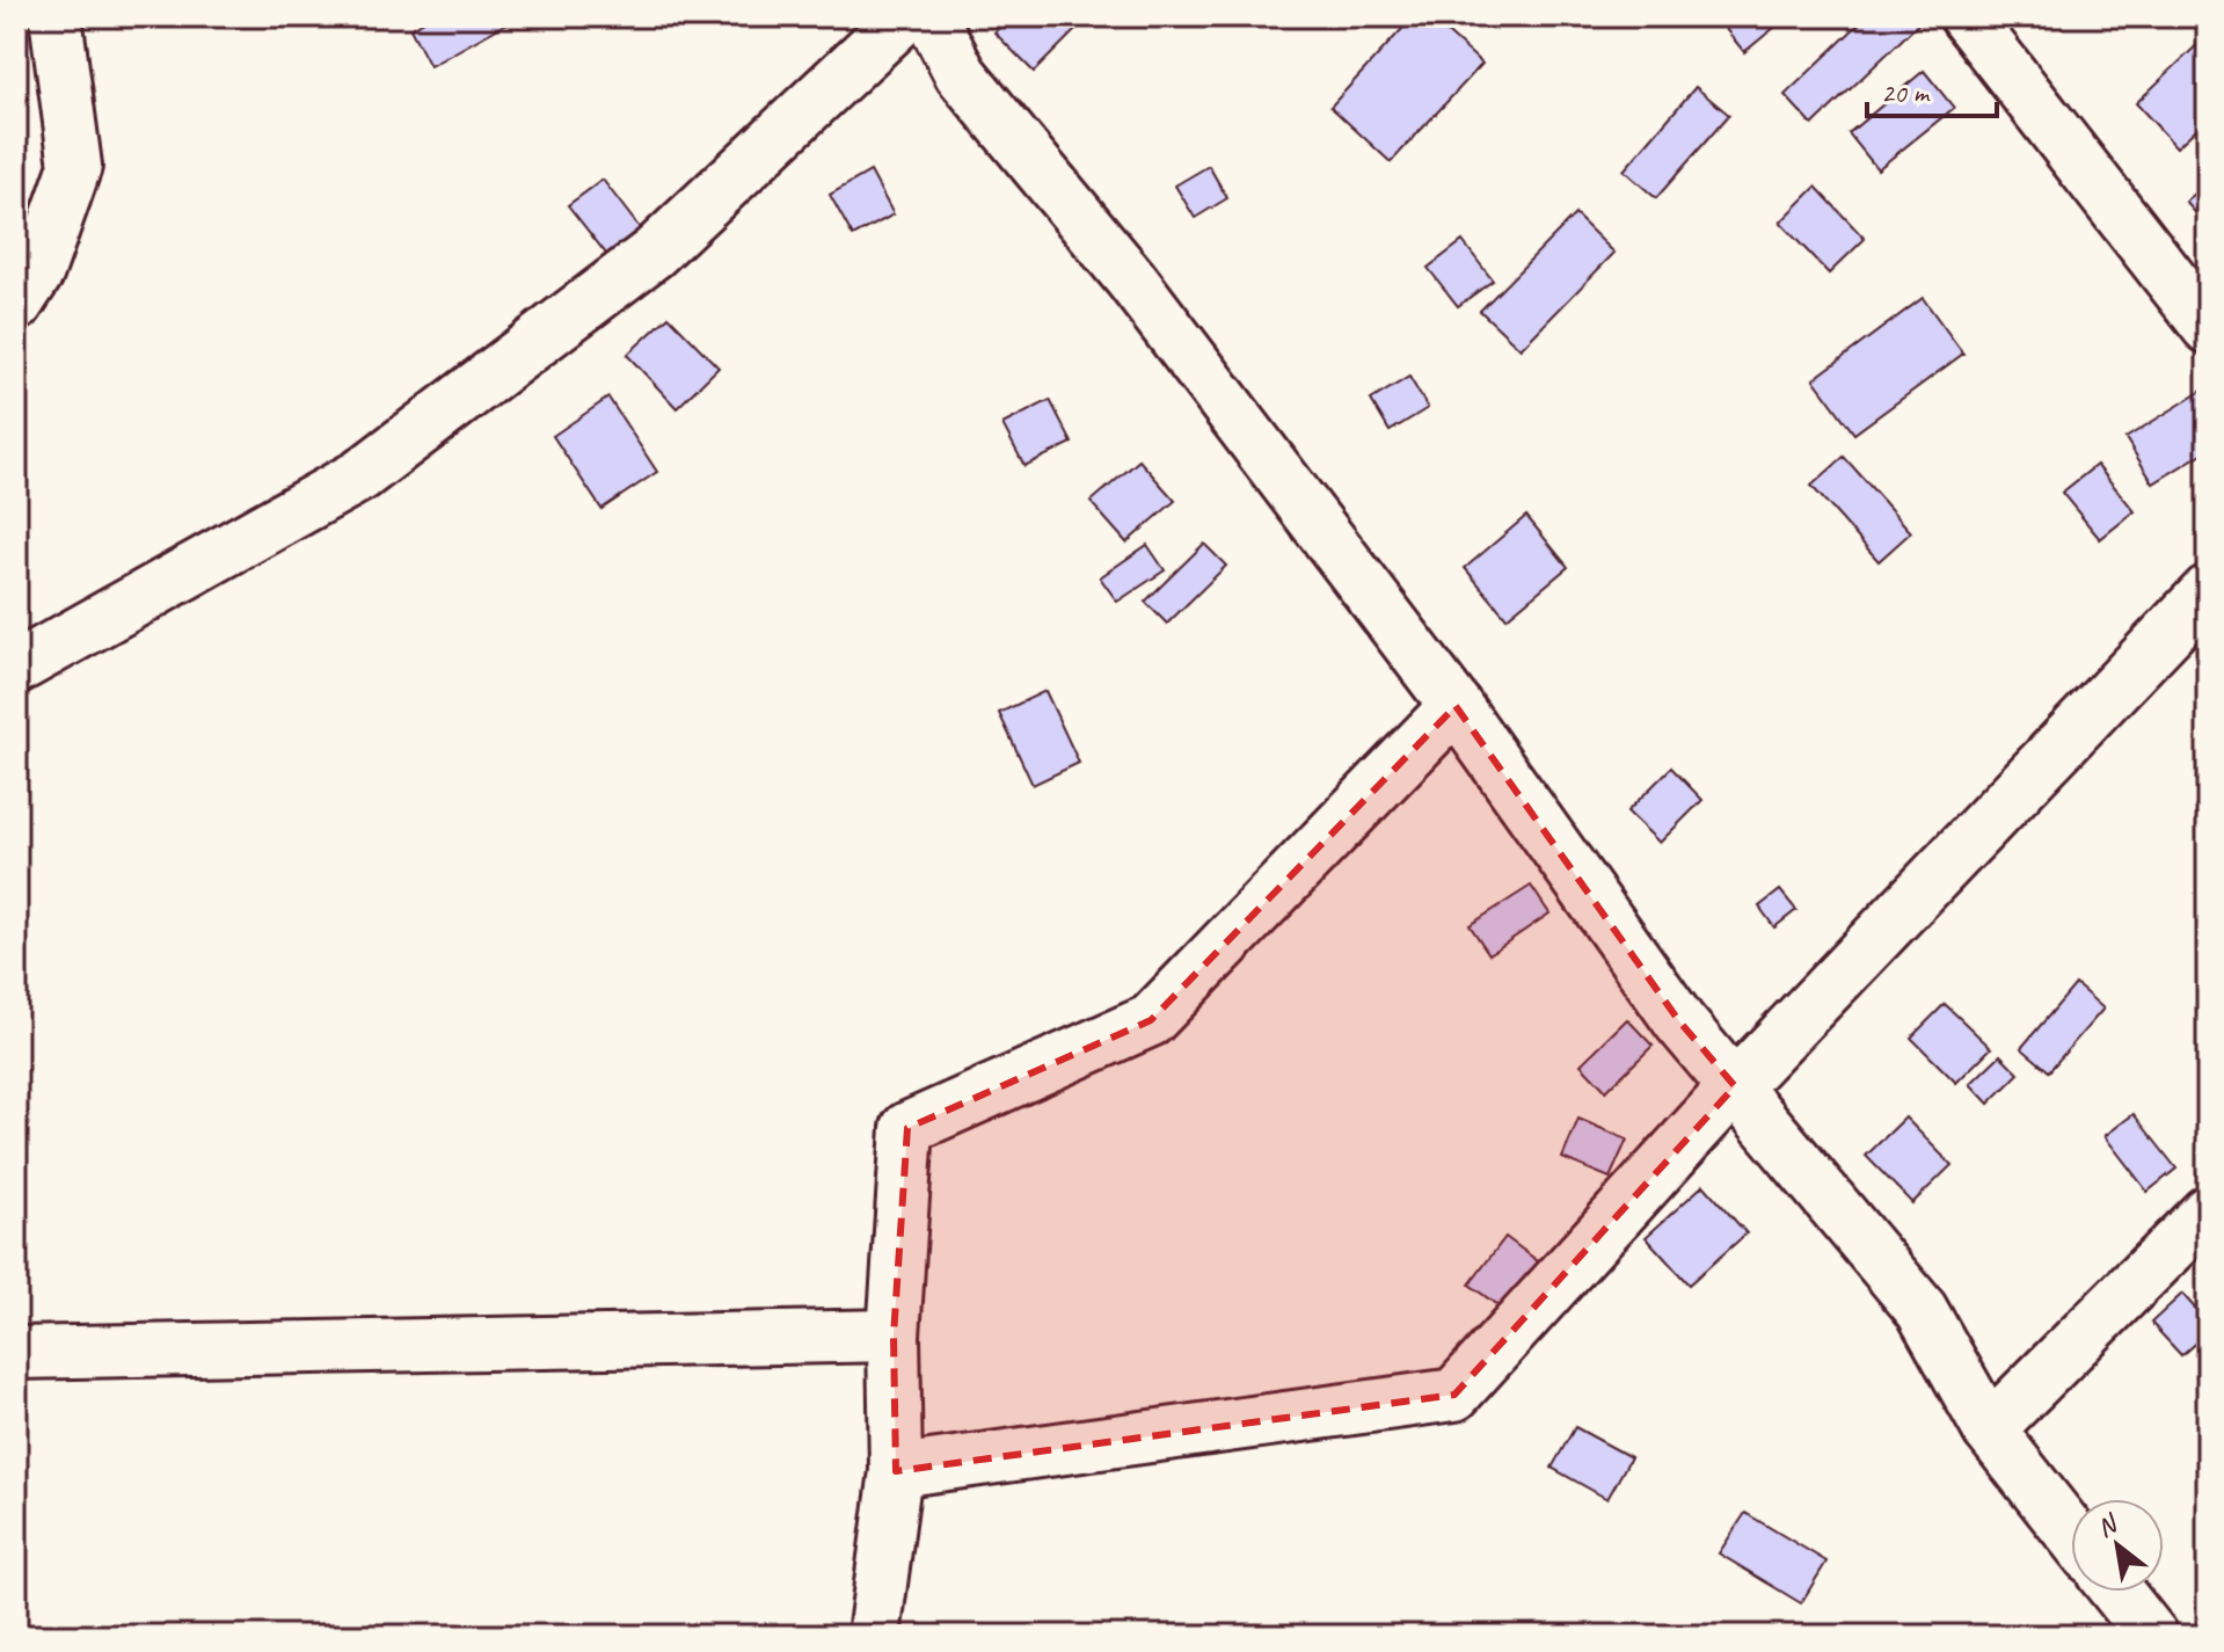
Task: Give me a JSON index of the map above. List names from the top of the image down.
{
  "scale_bar": "20 m",
  "north": "top left"
}
